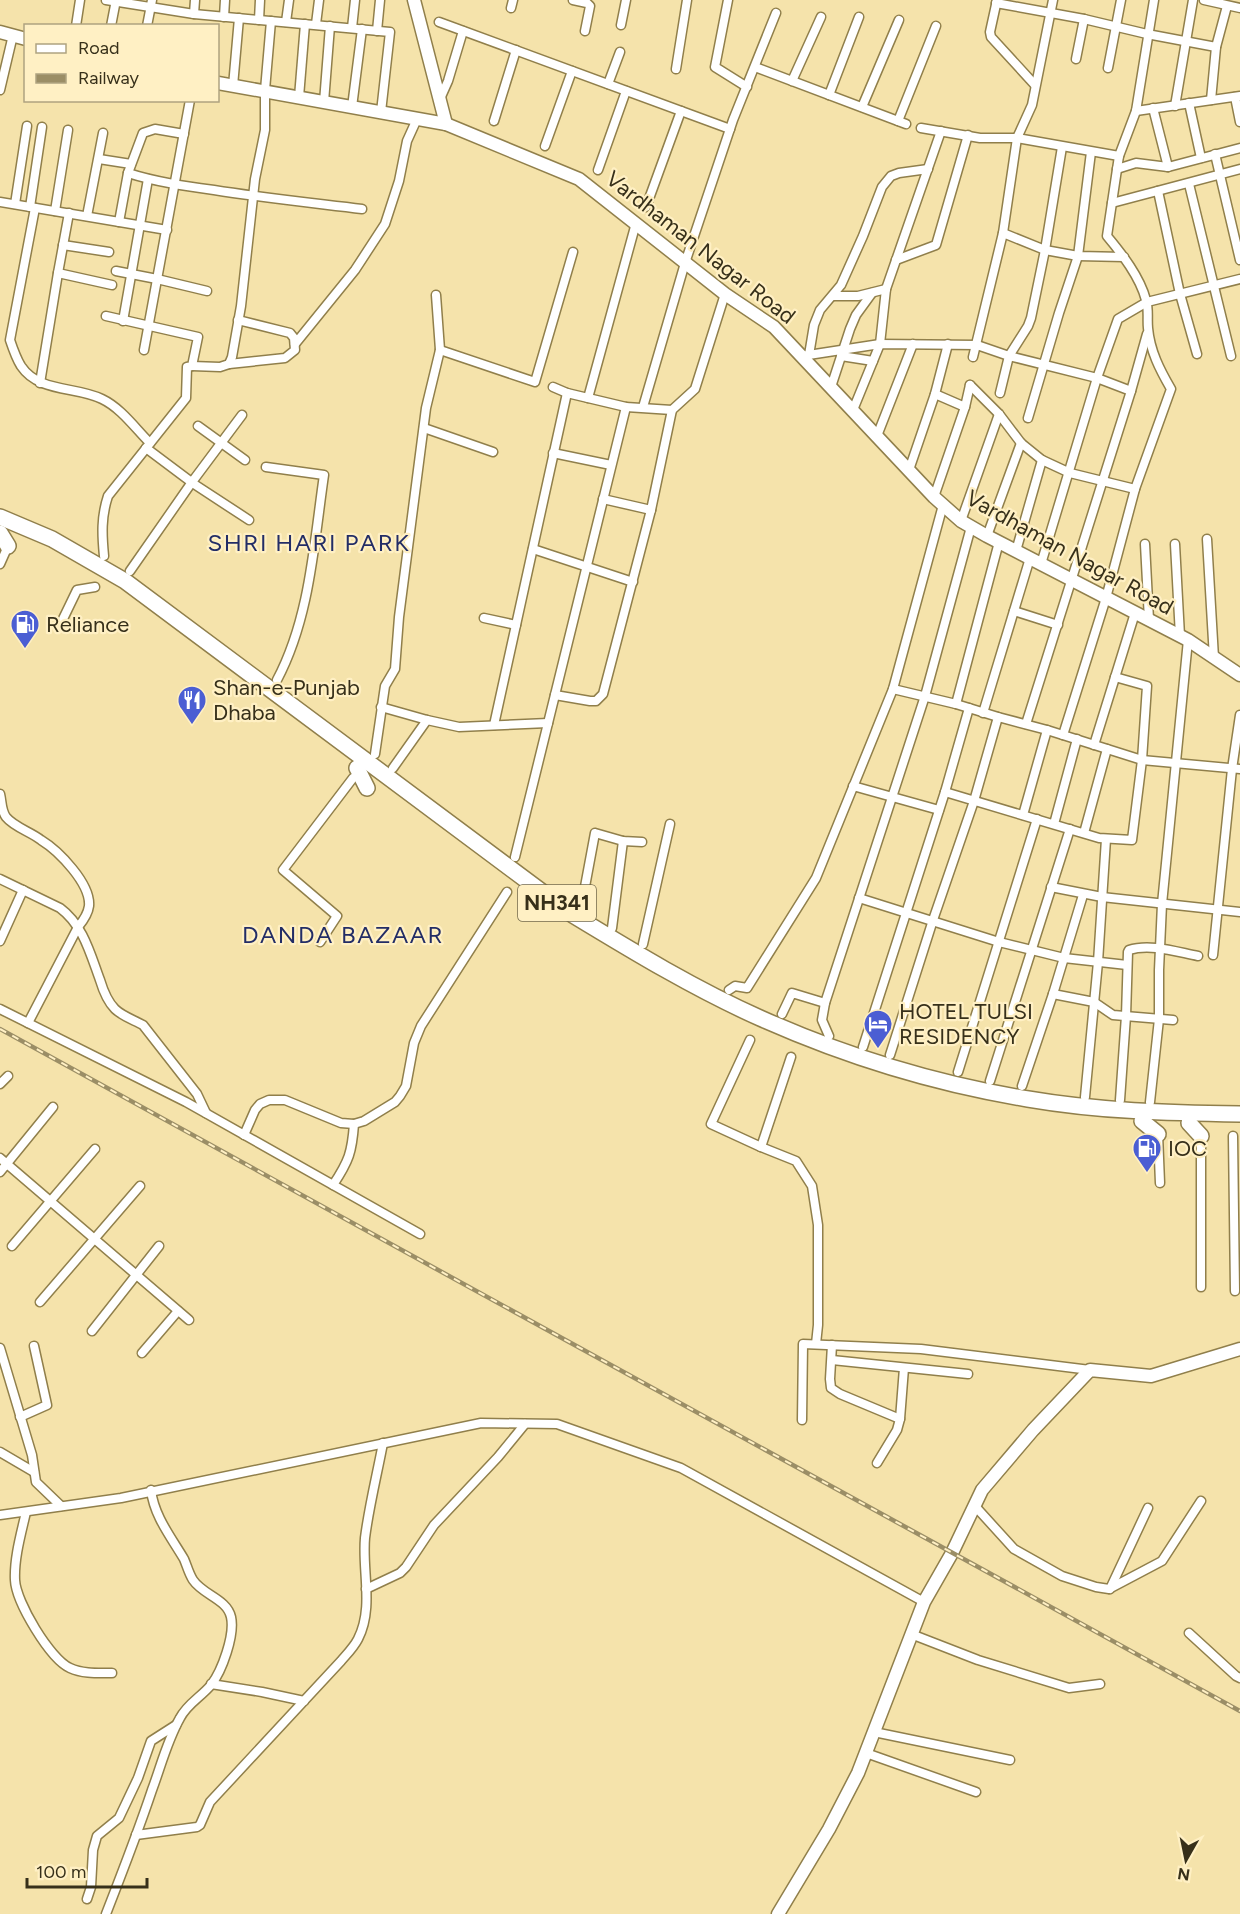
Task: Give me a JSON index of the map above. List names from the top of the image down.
{
  "streets": {
    "highway": ["NH341"],
    "street": ["Vardhaman Nagar Road"]
  },
  "districts": ["SHRI HARI PARK", "DANDA BAZAAR"],
  "places": {
    "fuel station": ["Reliance", "IOC"],
    "restaurant": ["Shan-e-Punjab Dhaba"],
    "hotel": ["HOTEL TULSI RESIDENCY"]
  },
  "legend": ["Road", "Railway"],
  "scale_bar": "100 m",
  "north": "bottom"
}
